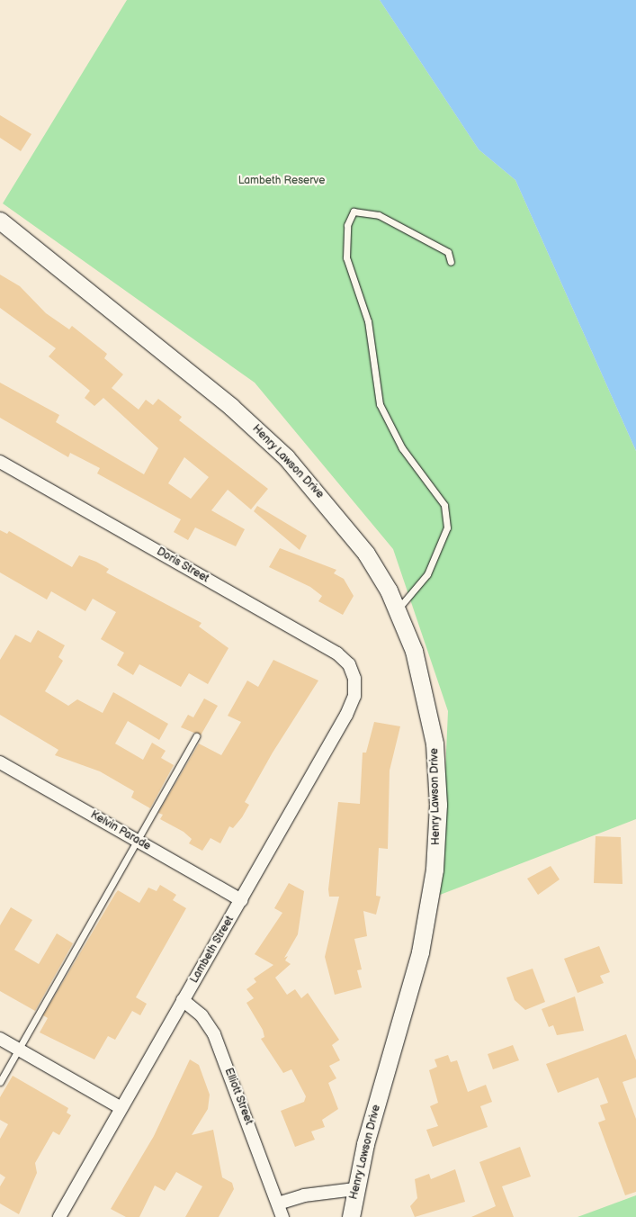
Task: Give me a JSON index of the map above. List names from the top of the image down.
{
  "streets": {
    "main road": ["Henry Lawson Drive"],
    "street": [
      "Doris Street",
      "Kelvin Parade",
      "Lambeth Street",
      "Elliott Street"
    ]
  },
  "crossings": [
    ["Doris Street", "Lambeth Street"],
    ["Kelvin Parade", "Lambeth Street"],
    ["Lambeth Street", "Elliott Street"]
  ],
  "parks": ["Lambeth Reserve"]
}
